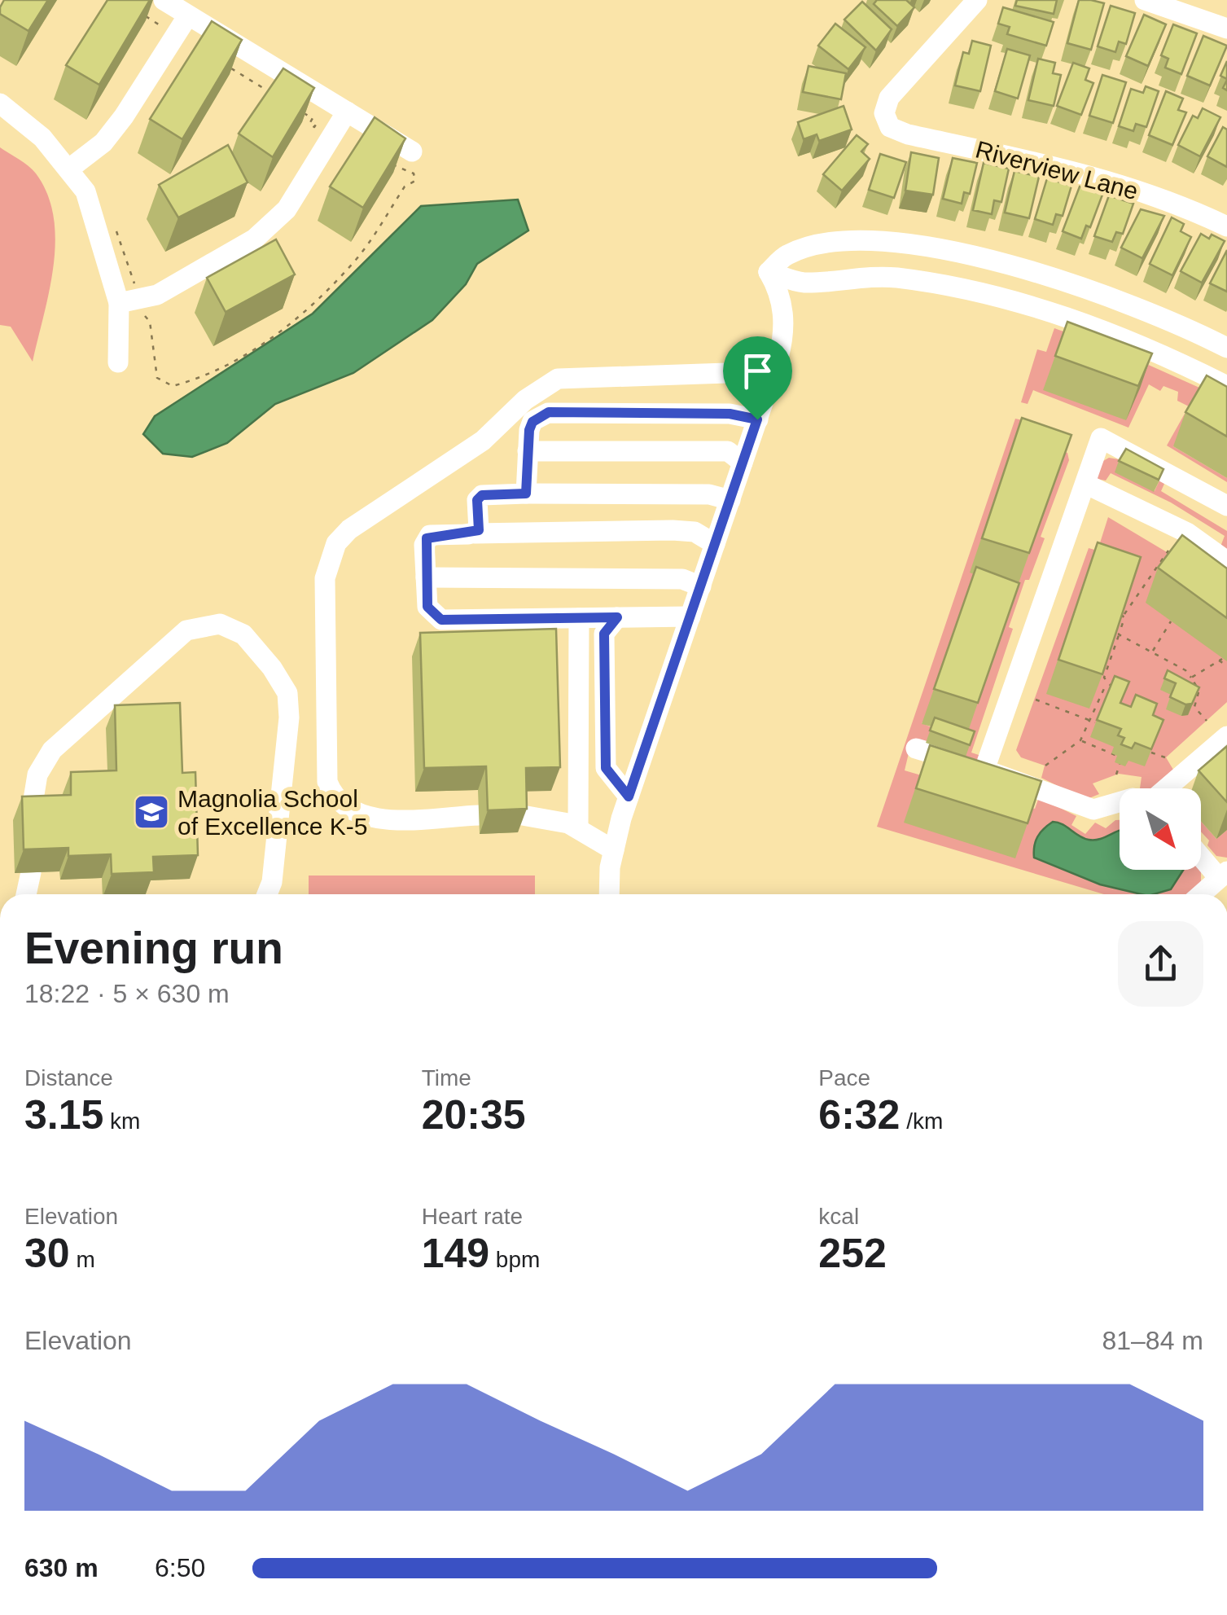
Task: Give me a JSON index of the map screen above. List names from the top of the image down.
{
  "streets": {
    "street": ["Riverview Lane"]
  },
  "places": {
    "school or university": ["Magnolia School of Excellence K-5"]
  },
  "north": "bottom right",
  "page": {
    "heading": ["Evening run", "18:22 · 5 × 630 m"],
    "stats": [
      ["Distance", "3.15 km"],
      ["Time", "20:35"],
      ["Pace", "6:32 /km"],
      ["Elevation", "30 m"],
      ["Heart rate", "149 bpm"],
      ["kcal", "252"]
    ],
    "chart": ["Elevation", "81–84 m"],
    "list": [
      {
        "name": "630 m",
        "note": "6:50"
      }
    ]
  }
}
